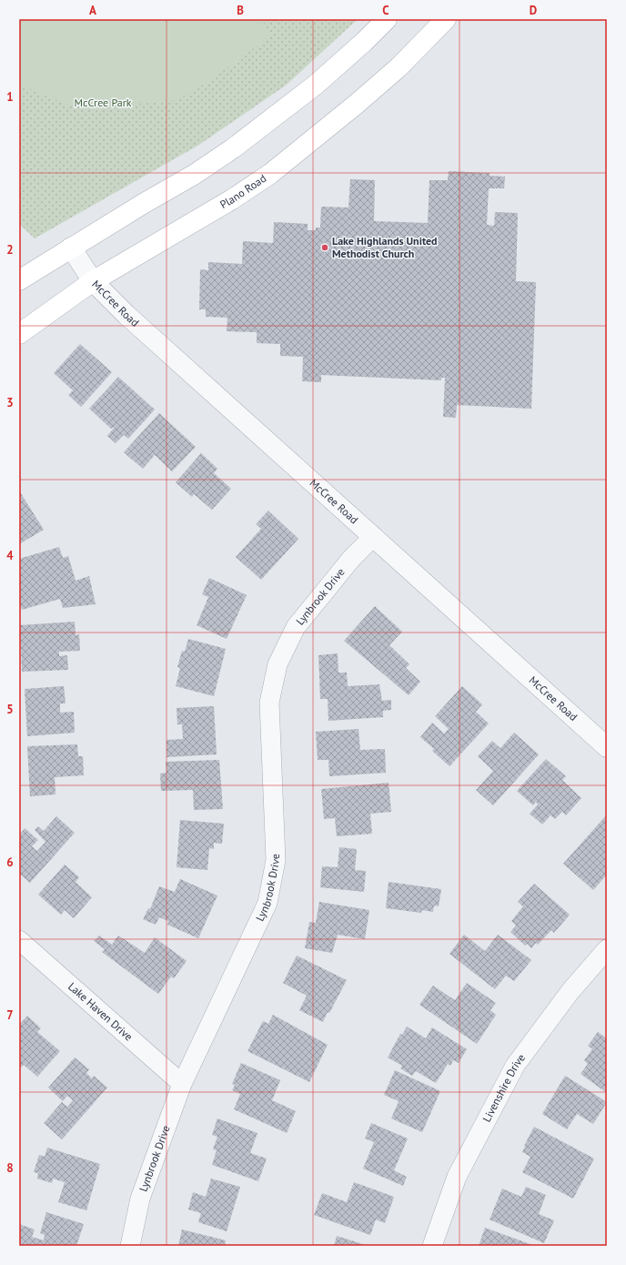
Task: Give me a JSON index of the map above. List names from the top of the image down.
{
  "streets": {
    "main road": ["Plano Road"],
    "street": [
      "McCree Road",
      "Lynbrook Drive",
      "Lake Haven Drive",
      "Livenshire Drive"
    ]
  },
  "crossings": [
    ["Plano Road", "McCree Road"],
    ["McCree Road", "Lynbrook Drive"],
    ["Lynbrook Drive", "Lake Haven Drive"]
  ],
  "parks": ["McCree Park"],
  "places": ["Lake Highlands United Methodist Church"],
  "grid": {
    "columns": [
      "A",
      "B",
      "C",
      "D"
    ],
    "rows": [
      "1",
      "2",
      "3",
      "4",
      "5",
      "6",
      "7",
      "8"
    ]
  }
}
